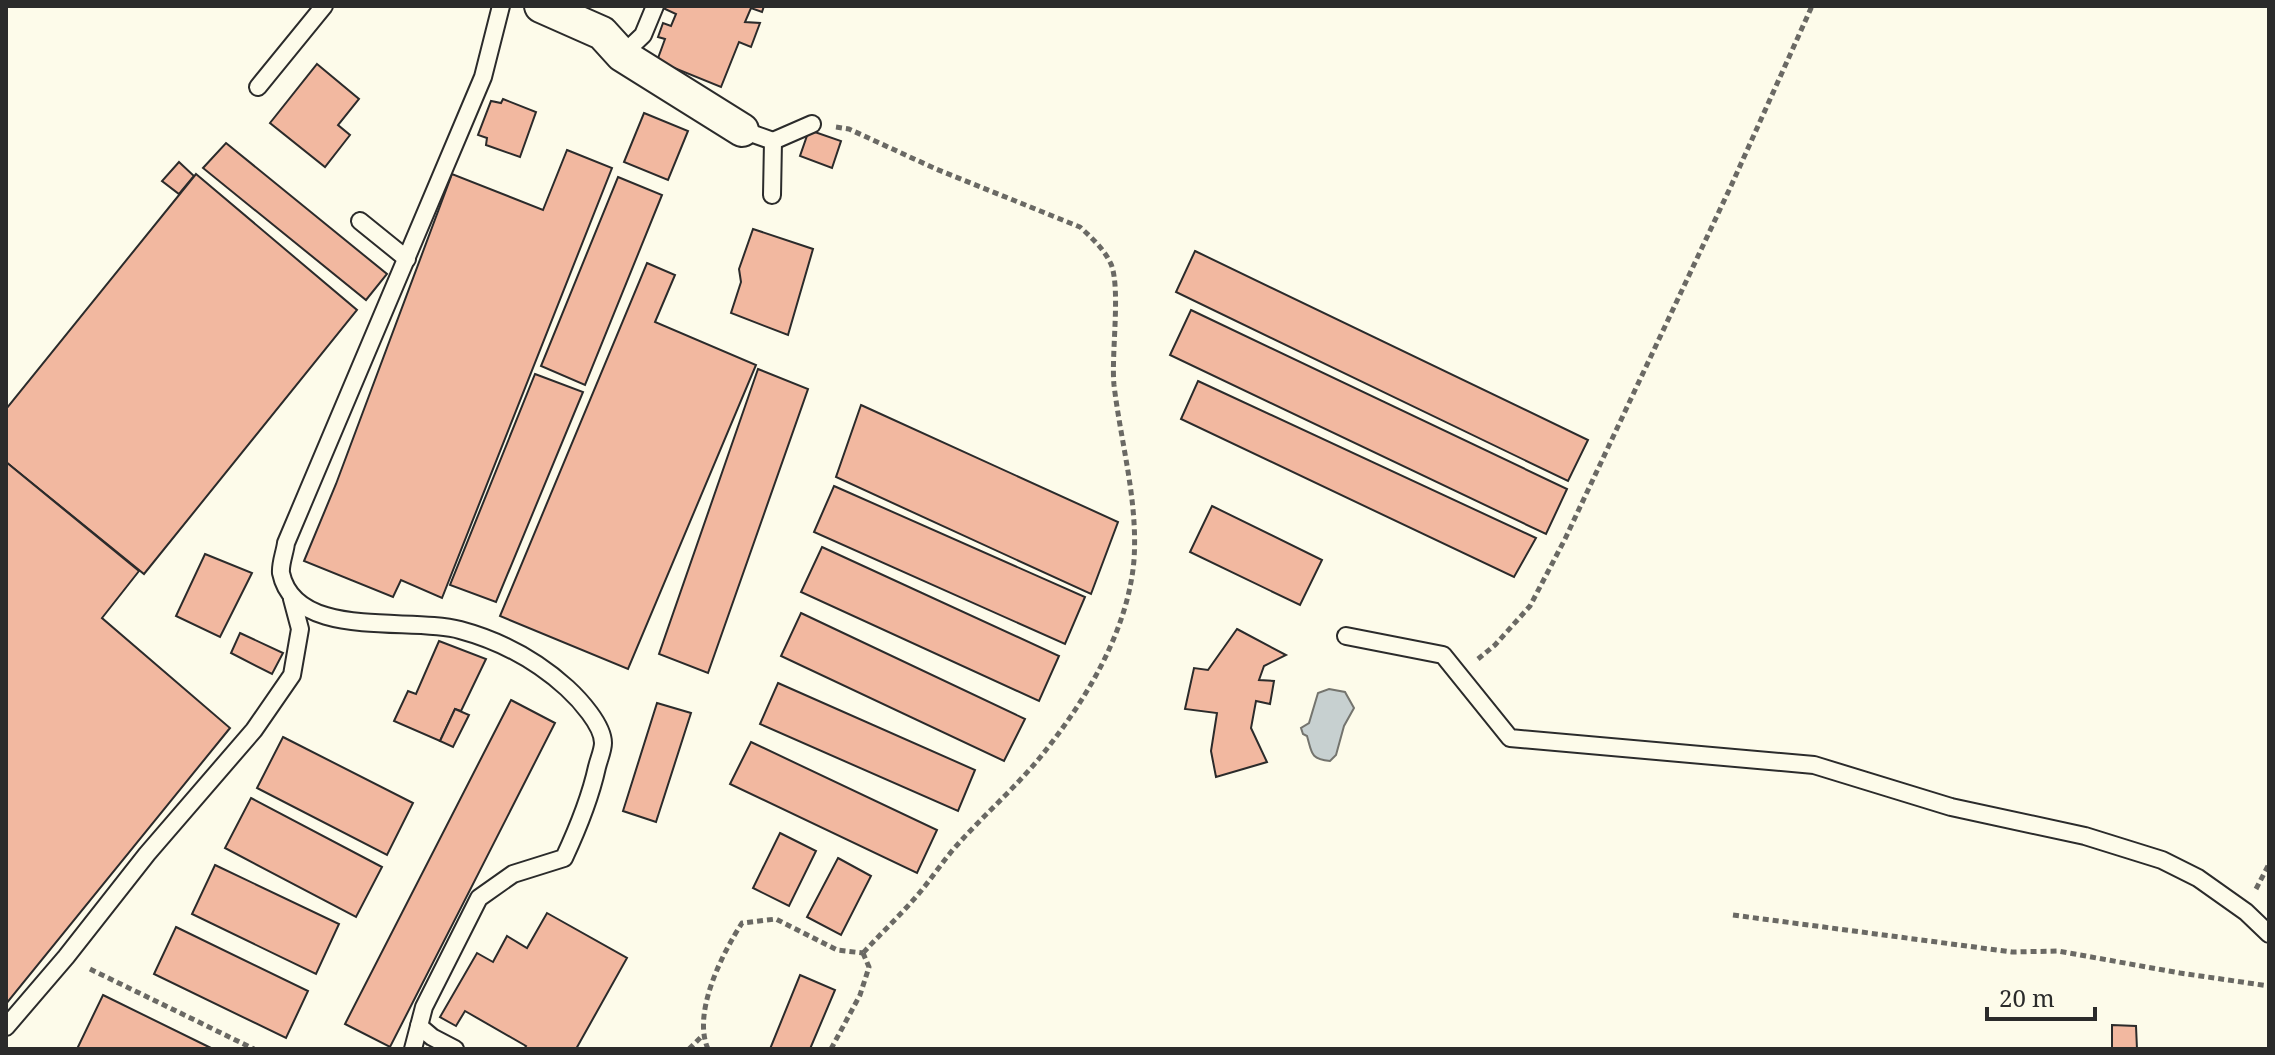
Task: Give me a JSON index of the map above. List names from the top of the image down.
{
  "scale_bar": "20 m"
}
